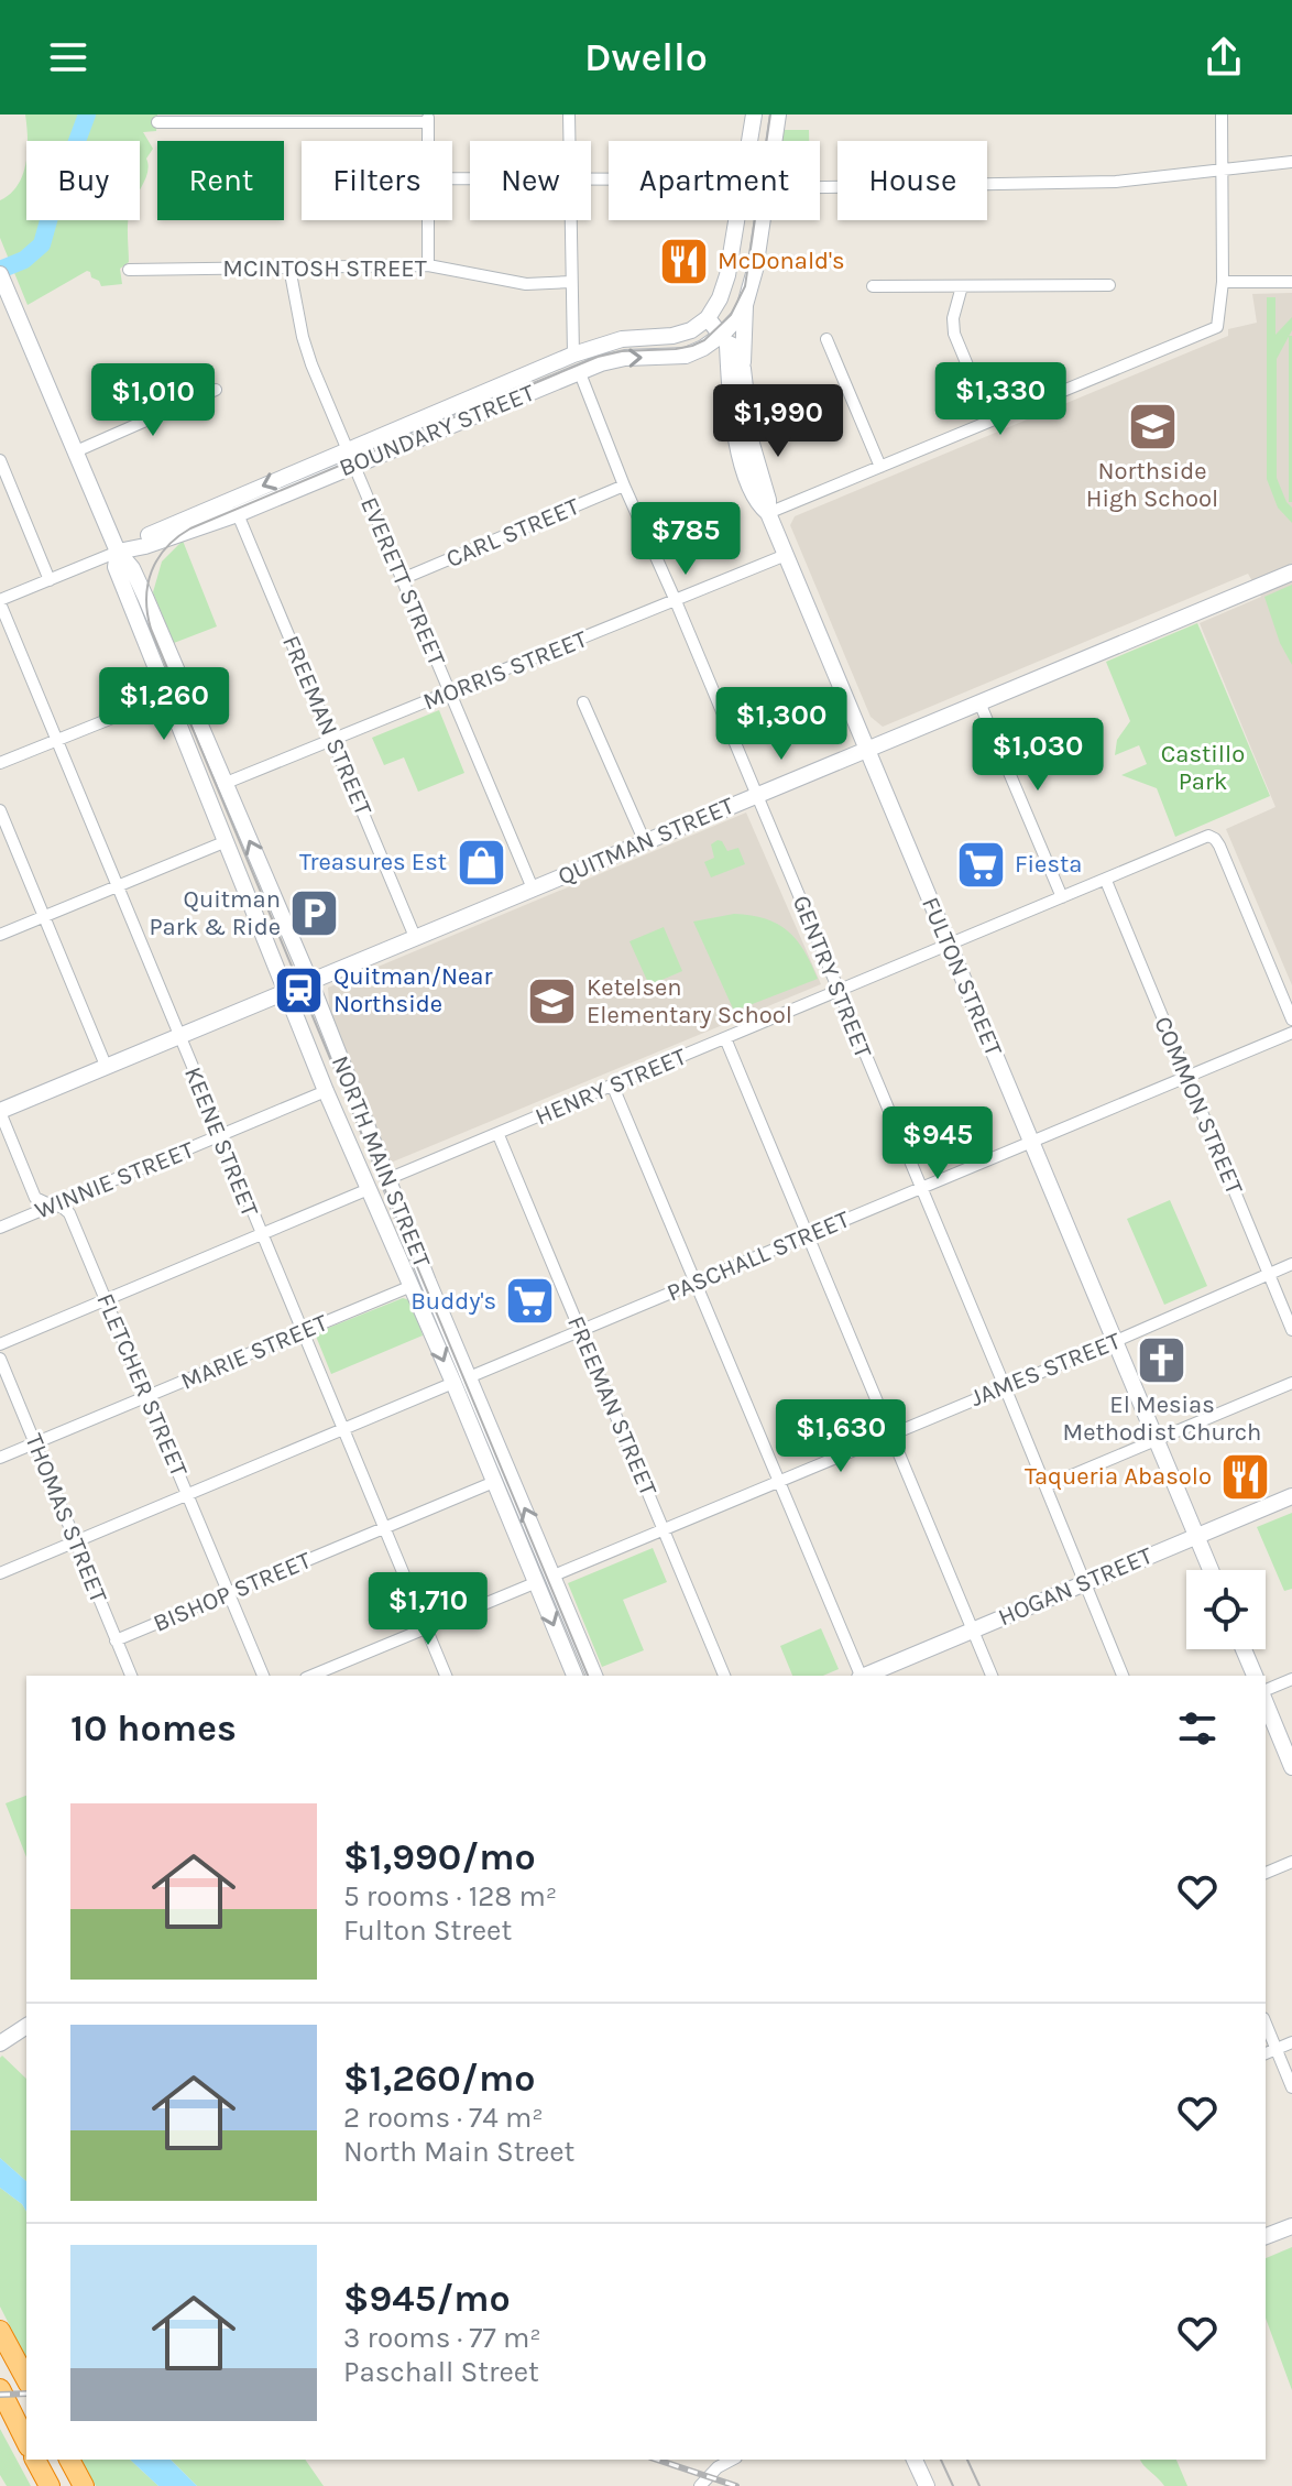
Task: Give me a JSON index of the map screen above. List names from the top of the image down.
{
  "streets": {
    "main road": [
      "BOUNDARY STREET",
      "QUITMAN STREET",
      "FULTON STREET",
      "NORTH MAIN STREET",
      "HOGAN STREET"
    ],
    "street": [
      "MCINTOSH STREET",
      "CARL STREET",
      "EVERETT STREET",
      "MORRIS STREET",
      "FREEMAN STREET",
      "GENTRY STREET",
      "HENRY STREET",
      "COMMON STREET",
      "KEENE STREET",
      "WINNIE STREET",
      "PASCHALL STREET",
      "MARIE STREET",
      "JAMES STREET",
      "FLETCHER STREET",
      "THOMAS STREET",
      "BISHOP STREET"
    ]
  },
  "crossings": [
    ["MCINTOSH STREET", "EVERETT STREET"],
    ["BOUNDARY STREET", "EVERETT STREET"],
    ["BOUNDARY STREET", "FREEMAN STREET"],
    ["BOUNDARY STREET", "GENTRY STREET"],
    ["BOUNDARY STREET", "FULTON STREET"],
    ["BOUNDARY STREET", "KEENE STREET"],
    ["BOUNDARY STREET", "NORTH MAIN STREET"],
    ["CARL STREET", "EVERETT STREET"],
    ["CARL STREET", "GENTRY STREET"],
    ["EVERETT STREET", "MORRIS STREET"],
    ["EVERETT STREET", "QUITMAN STREET"],
    ["MORRIS STREET", "FREEMAN STREET"],
    ["MORRIS STREET", "GENTRY STREET"],
    ["MORRIS STREET", "FULTON STREET"],
    ["MORRIS STREET", "NORTH MAIN STREET"],
    ["FREEMAN STREET", "QUITMAN STREET"],
    ["FREEMAN STREET", "HENRY STREET"],
    ["FREEMAN STREET", "PASCHALL STREET"],
    ["FREEMAN STREET", "JAMES STREET"],
    ["QUITMAN STREET", "GENTRY STREET"],
    ["QUITMAN STREET", "FULTON STREET"],
    ["QUITMAN STREET", "KEENE STREET"],
    ["QUITMAN STREET", "NORTH MAIN STREET"],
    ["QUITMAN STREET", "FLETCHER STREET"],
    ["GENTRY STREET", "HENRY STREET"],
    ["GENTRY STREET", "PASCHALL STREET"],
    ["GENTRY STREET", "JAMES STREET"],
    ["GENTRY STREET", "HOGAN STREET"],
    ["FULTON STREET", "HENRY STREET"],
    ["FULTON STREET", "PASCHALL STREET"],
    ["FULTON STREET", "JAMES STREET"],
    ["FULTON STREET", "HOGAN STREET"],
    ["HENRY STREET", "COMMON STREET"],
    ["HENRY STREET", "NORTH MAIN STREET"],
    ["COMMON STREET", "PASCHALL STREET"],
    ["COMMON STREET", "JAMES STREET"],
    ["KEENE STREET", "WINNIE STREET"],
    ["KEENE STREET", "PASCHALL STREET"],
    ["KEENE STREET", "MARIE STREET"],
    ["KEENE STREET", "BISHOP STREET"],
    ["NORTH MAIN STREET", "WINNIE STREET"],
    ["NORTH MAIN STREET", "PASCHALL STREET"],
    ["NORTH MAIN STREET", "MARIE STREET"],
    ["NORTH MAIN STREET", "JAMES STREET"],
    ["NORTH MAIN STREET", "BISHOP STREET"],
    ["WINNIE STREET", "FLETCHER STREET"],
    ["PASCHALL STREET", "FLETCHER STREET"],
    ["PASCHALL STREET", "THOMAS STREET"],
    ["MARIE STREET", "FLETCHER STREET"],
    ["MARIE STREET", "THOMAS STREET"],
    ["FLETCHER STREET", "BISHOP STREET"],
    ["THOMAS STREET", "BISHOP STREET"]
  ],
  "parks": ["Castillo Park"],
  "places": {
    "restaurant": ["McDonald's", "Taqueria Abasolo"],
    "school or university": ["Northside High School", "Ketelsen Elementary School"],
    "shop": ["Treasures Est"],
    "supermarket": ["Fiesta", "Buddy's"],
    "parking": ["Quitman Park & Ride"],
    "station": ["Quitman/Near Northside"],
    "church": ["El Mesias Methodist Church"]
  },
  "page": {
    "header": "Dwello",
    "chip": [
      "Buy",
      "Rent",
      "Filters",
      "New",
      "Apartment",
      "House"
    ],
    "price": [
      "$1,330",
      "$1,010",
      "$1,990",
      "$785",
      "$1,260",
      "$1,300",
      "$1,030",
      "$945",
      "$1,630",
      "$1,710"
    ],
    "heading": "10 homes",
    "list": [
      {
        "name": "$1,990/mo",
        "note": "5 rooms · 128 m² · Fulton Street"
      },
      {
        "name": "$1,260/mo",
        "note": "2 rooms · 74 m² · North Main Street"
      },
      {
        "name": "$945/mo",
        "note": "3 rooms · 77 m² · Paschall Street"
      }
    ]
  }
}
